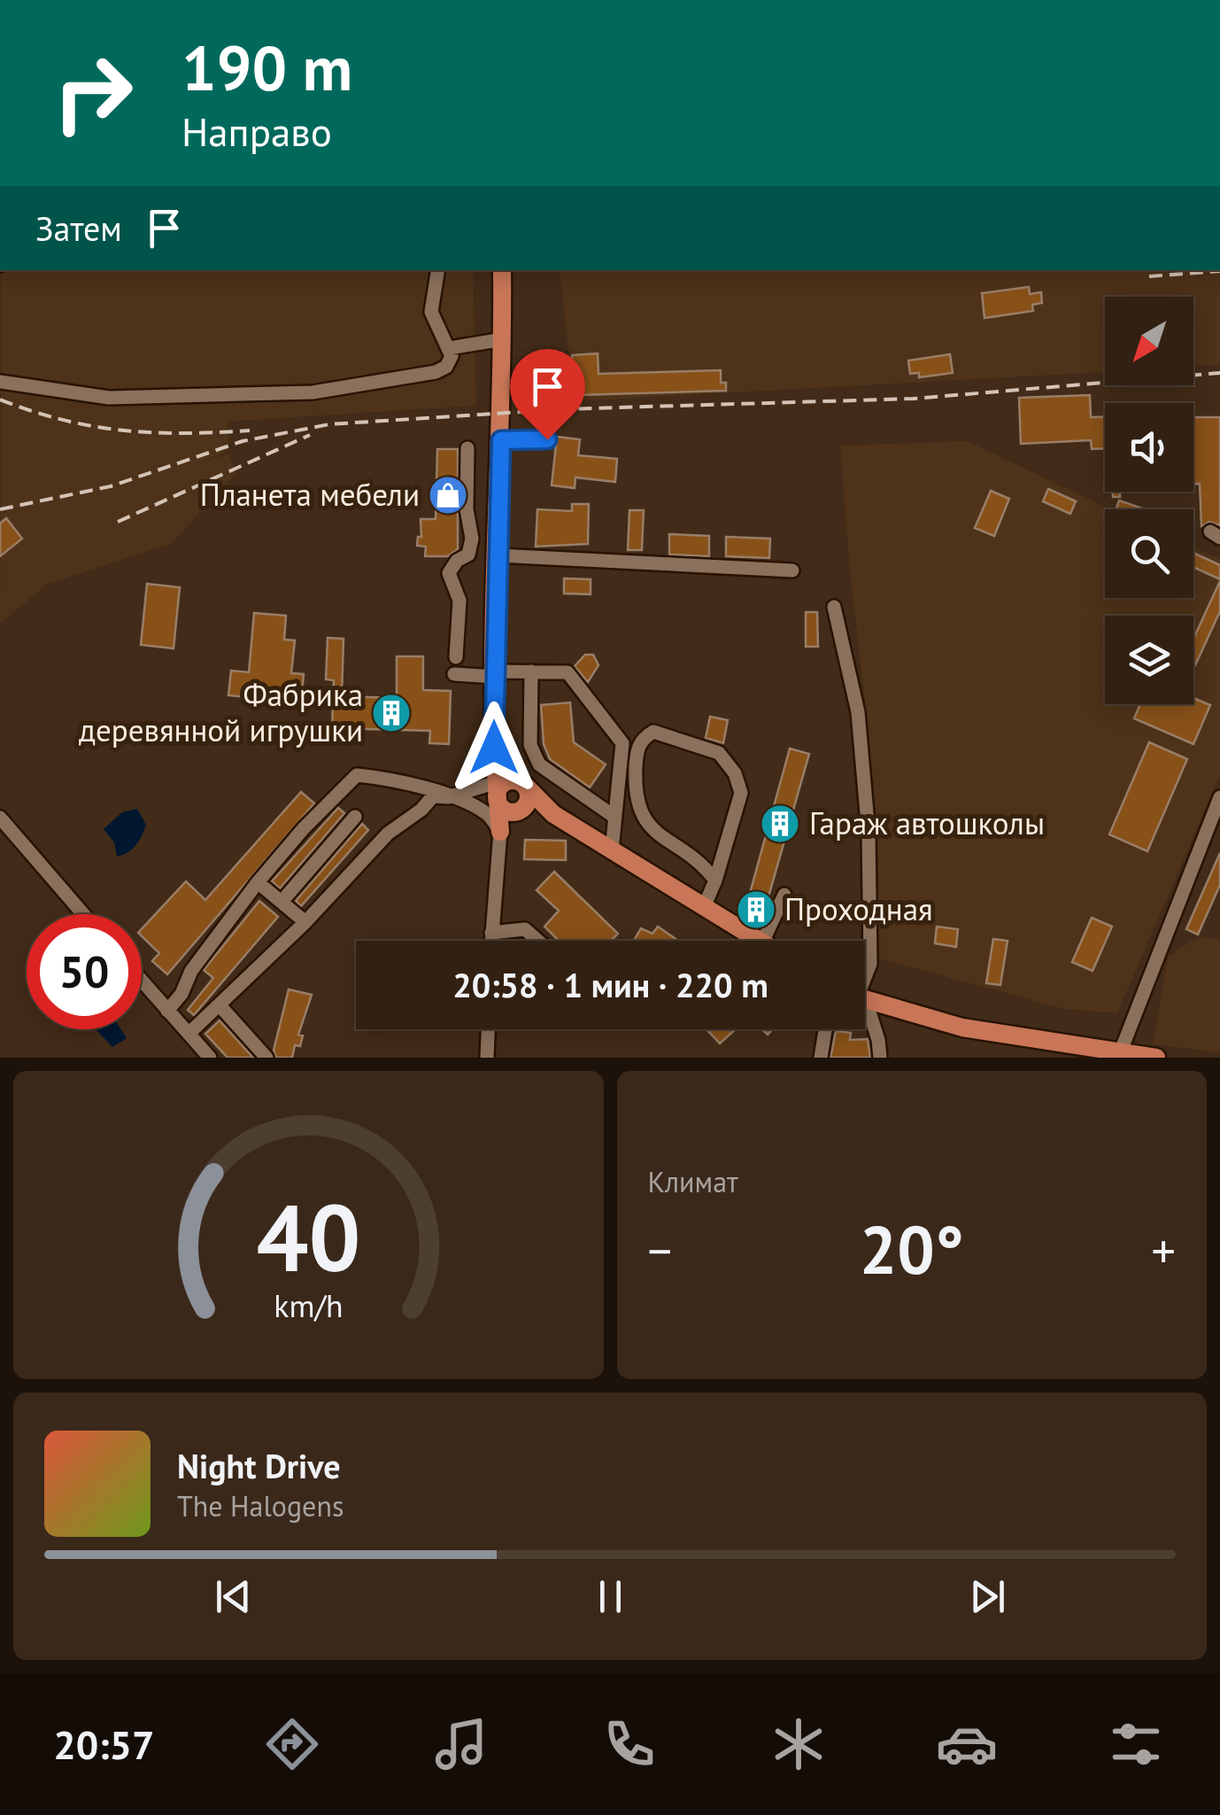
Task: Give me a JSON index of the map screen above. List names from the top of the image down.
{
  "places": {
    "shop": ["Планета мебели"],
    "building": ["Фабрика деревянной игрушки", "Гараж автошколы", "Проходная"]
  },
  "north": "bottom left",
  "page": {
    "turn": ["190 m", "Направо"],
    "then": "Затем",
    "limit": "50",
    "trip": "20:58 · 1 мин · 220 m",
    "tile": "Климат",
    "heat": ["−", "20°", "+"],
    "song": ["Night Drive", "The Halogens"],
    "tabs": "20:57",
    "gauge": ["40", "km/h"]
  }
}
